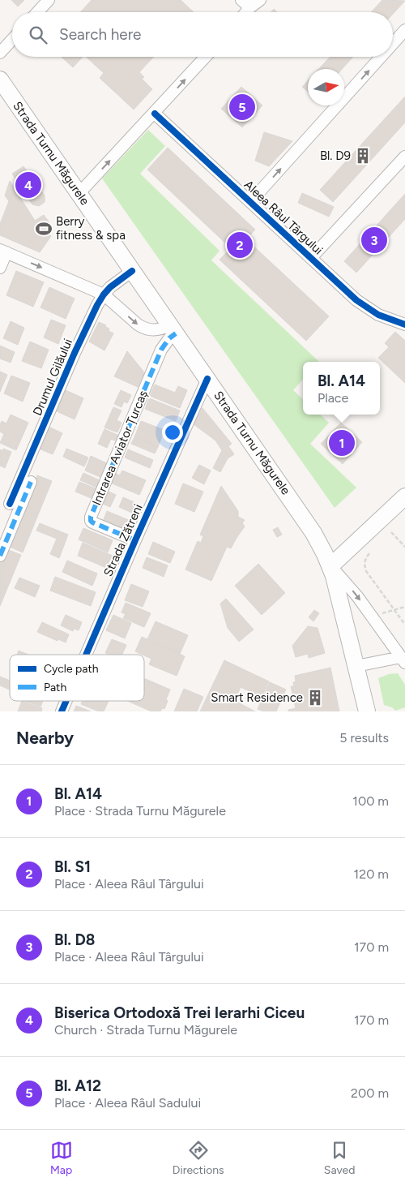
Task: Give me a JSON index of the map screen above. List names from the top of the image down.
{
  "streets": {
    "main road": ["Strada Turnu Măgurele"],
    "street": [
      "Aleea Râul Târgului",
      "Drumul Gilăului",
      "Intrarea Aviator Țurcaș",
      "Strada Zătreni"
    ]
  },
  "crossings": [
    ["Strada Turnu Măgurele", "Drumul Gilăului"],
    ["Strada Turnu Măgurele", "Intrarea Aviator Țurcaș"],
    ["Strada Turnu Măgurele", "Strada Zătreni"],
    ["Intrarea Aviator Țurcaș", "Strada Zătreni"]
  ],
  "places": {
    "building": ["Bl. D9", "Smart Residence"],
    "sports": ["Berry fitness & spa"]
  },
  "legend": ["Cycle path", "Path"],
  "north": "right",
  "page": {
    "search": "Search here",
    "pins": [
      "5",
      "4",
      "3",
      "2",
      "1"
    ],
    "popup": ["Bl. A14", "Place"],
    "heading": ["Nearby", "5 results"],
    "list": [
      {
        "mark": "1",
        "name": "Bl. A14",
        "note": "Place · Strada Turnu Măgurele",
        "value": "100 m"
      },
      {
        "mark": "2",
        "name": "Bl. S1",
        "note": "Place · Aleea Râul Târgului",
        "value": "120 m"
      },
      {
        "mark": "3",
        "name": "Bl. D8",
        "note": "Place · Aleea Râul Târgului",
        "value": "170 m"
      },
      {
        "mark": "4",
        "name": "Biserica Ortodoxă Trei Ierarhi Ciceu",
        "note": "Church · Strada Turnu Măgurele",
        "value": "170 m"
      },
      {
        "mark": "5",
        "name": "Bl. A12",
        "note": "Place · Aleea Râul Sadului",
        "value": "200 m"
      }
    ],
    "nav": ["Map", "Directions", "Saved"]
  }
}
